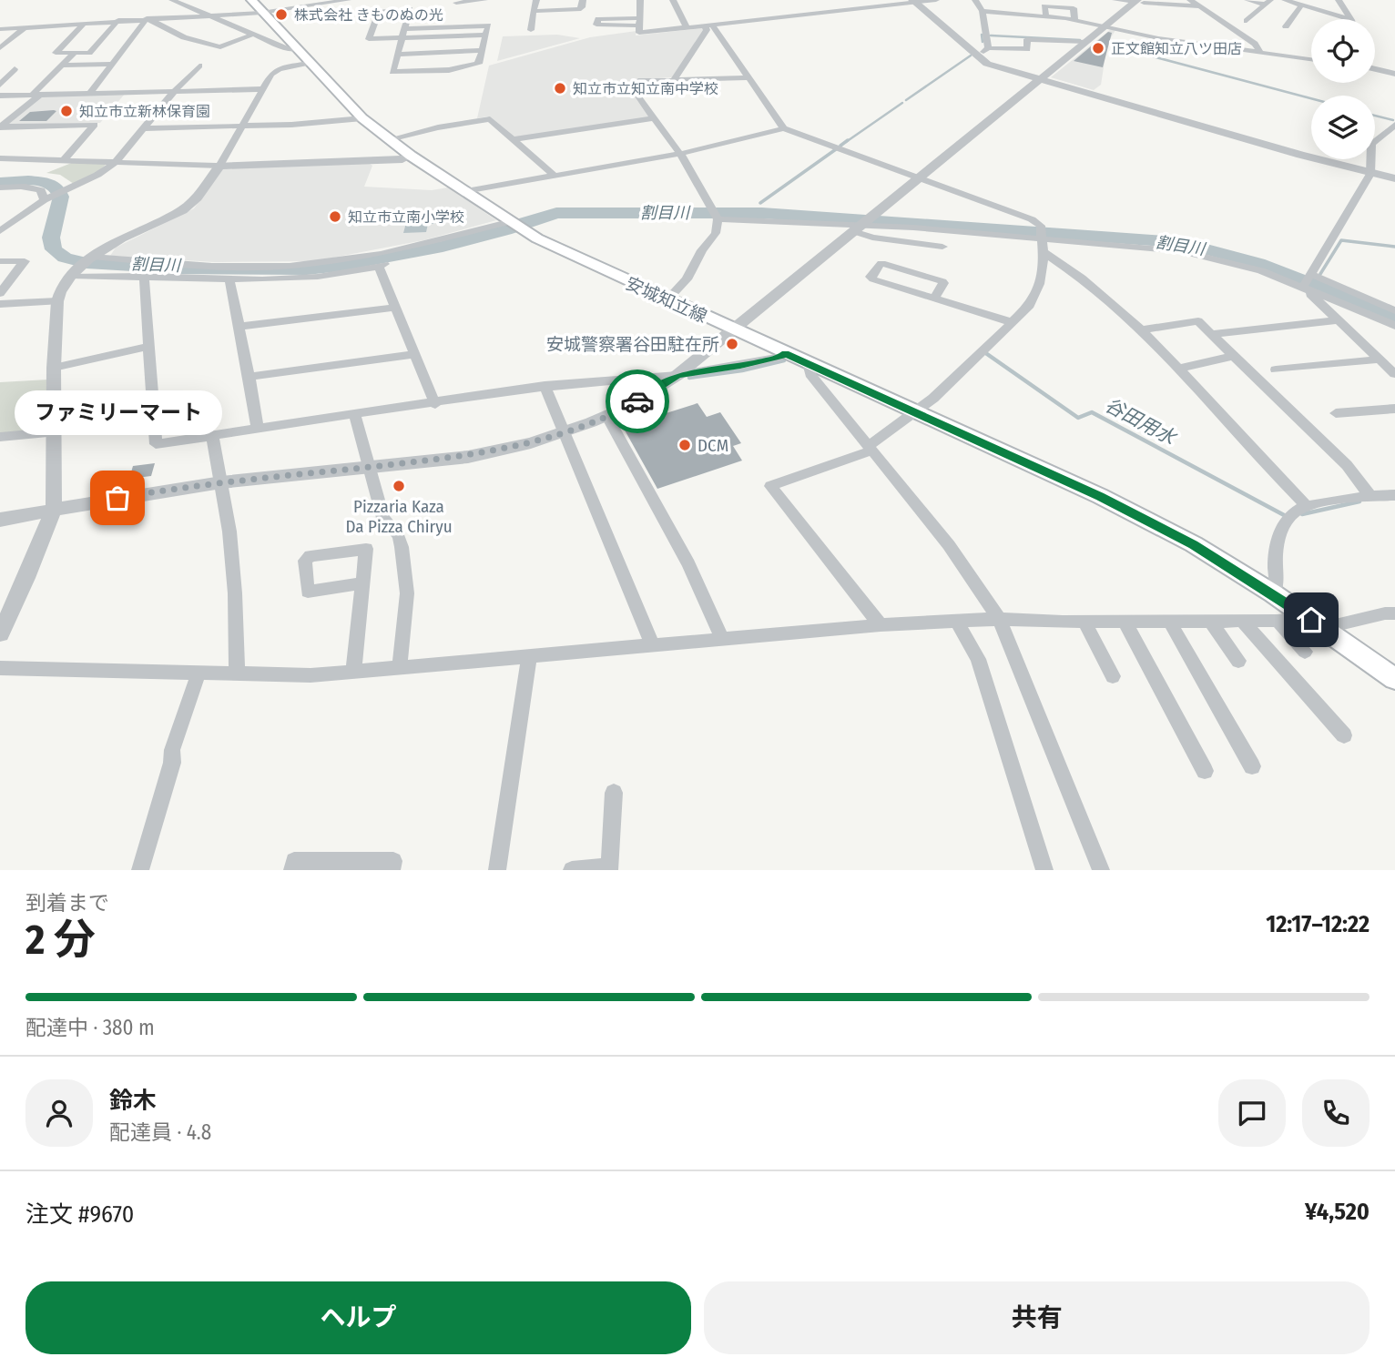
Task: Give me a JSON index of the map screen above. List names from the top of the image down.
{
  "streets": {
    "main road": ["安城知立線"]
  },
  "water": ["割目川", "谷田用水"],
  "places": [
    "株式会社 きものぬの光",
    "正文館知立八ツ田店",
    "知立市立知立南中学校",
    "知立市立新林保育園",
    "知立市立南小学校",
    "安城警察署谷田駐在所",
    "DCM",
    "Pizzaria Kaza Da Pizza Chiryu",
    "ファミリーマート"
  ],
  "page": {
    "bubble": "ファミリーマート",
    "heading": ["2 分", "到着まで", "12:17–12:22"],
    "panel": [
      "鈴木",
      "配達員 · 4.8",
      "注文 #9670",
      "¥4,520"
    ],
    "bar": "配達中 · 380 m",
    "buttons": ["ヘルプ", "共有"]
  }
}
